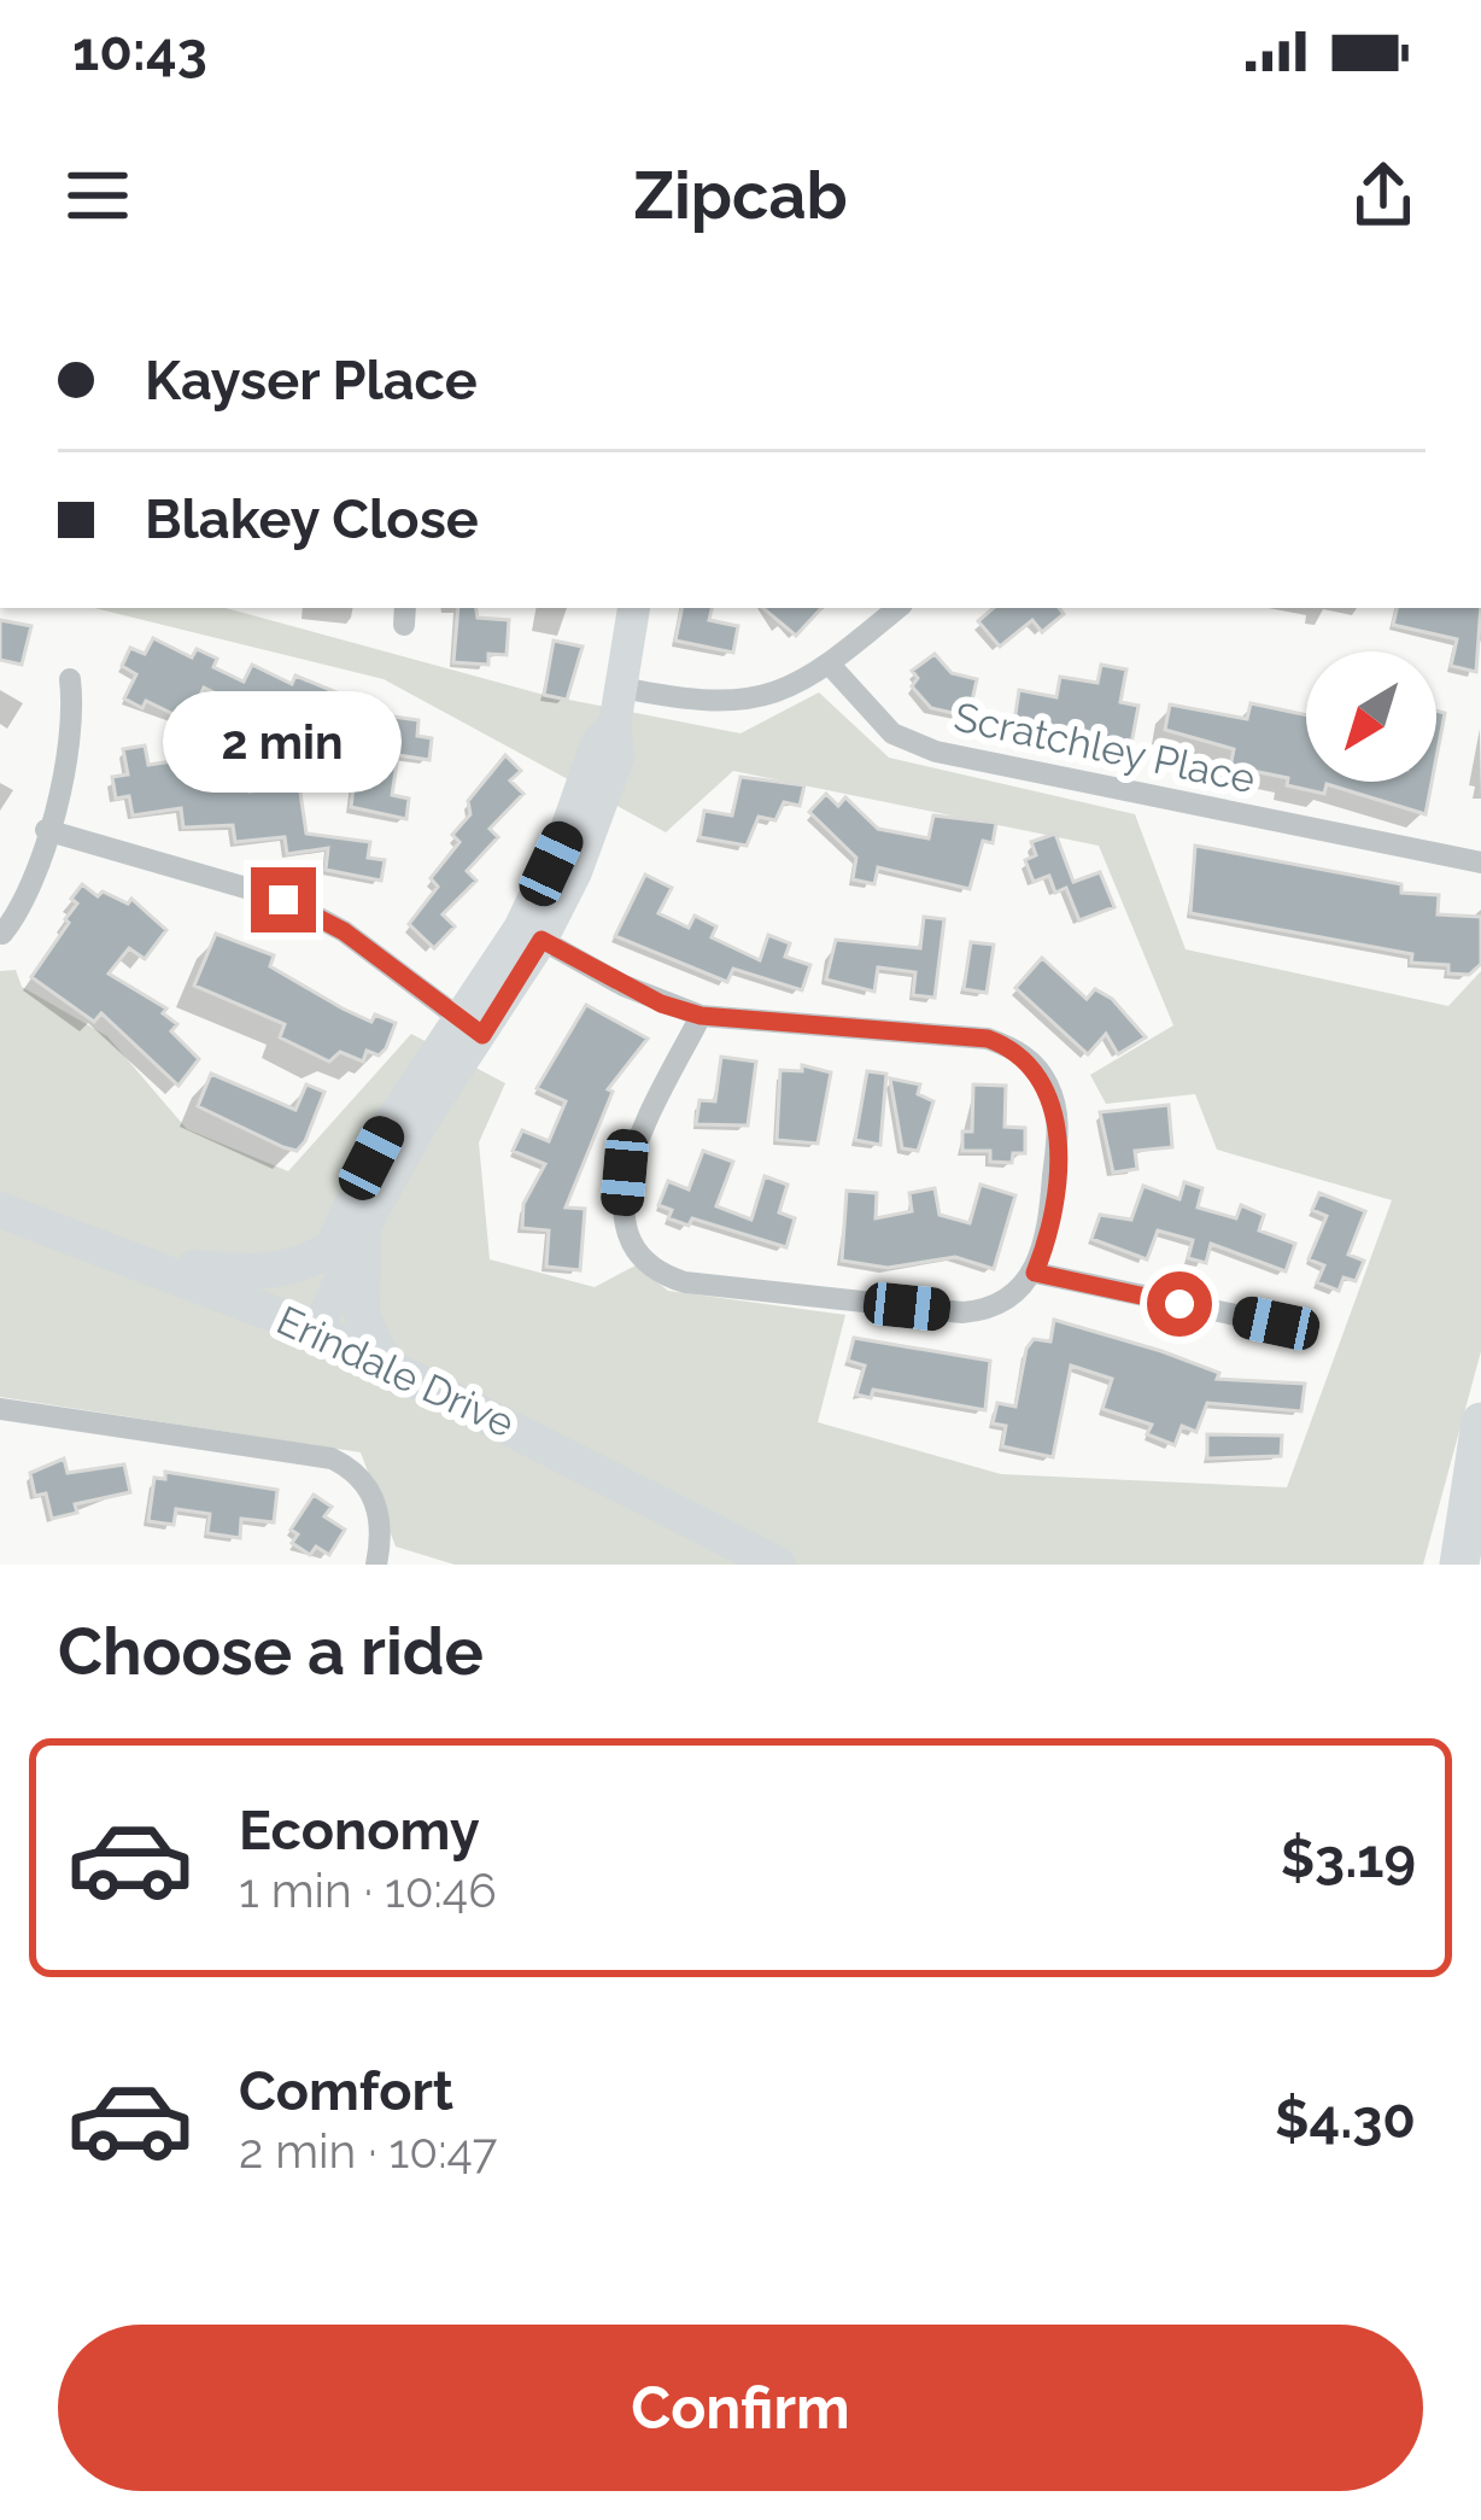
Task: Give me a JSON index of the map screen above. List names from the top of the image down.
{
  "streets": {
    "main road": ["Erindale Drive"],
    "street": ["Scratchley Place"]
  },
  "north": "bottom left",
  "page": {
    "status": "10:43",
    "header": "Zipcab",
    "banner": ["Kayser Place", "Blakey Close"],
    "bubble": "2 min",
    "heading": "Choose a ride",
    "list": [
      {
        "name": "Economy",
        "note": "1 min · 10:46",
        "value": "$3.19"
      },
      {
        "name": "Comfort",
        "note": "2 min · 10:47",
        "value": "$4.30"
      }
    ],
    "buttons": "Confirm"
  }
}
